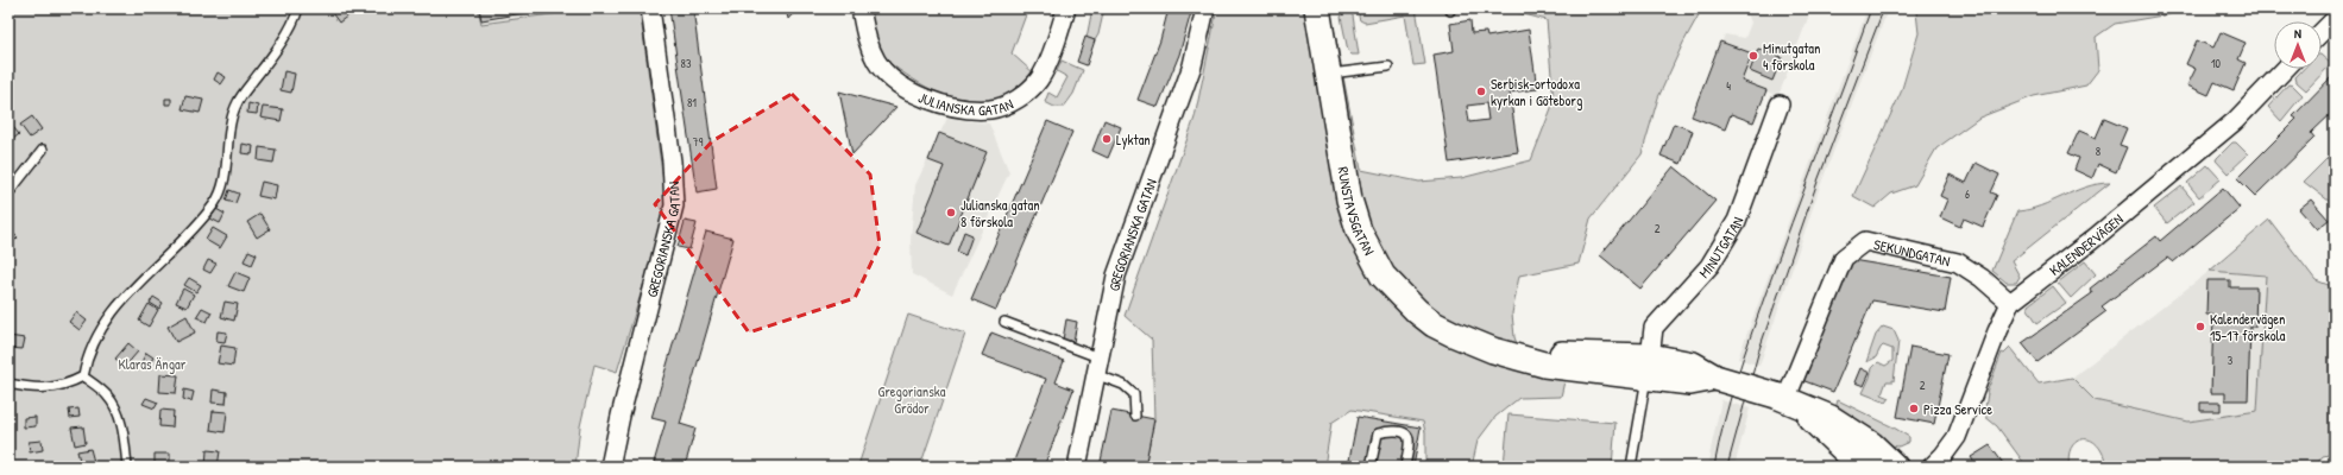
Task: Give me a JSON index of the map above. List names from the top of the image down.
{
  "streets": {
    "street": [
      "JULIANSKA GATAN",
      "RUNSTAVSGATAN",
      "GREGORIANSKA GATAN",
      "KALENDERVÄGEN",
      "MINUTGATAN",
      "SEKUNDGATAN"
    ]
  },
  "crossings": [
    ["RUNSTAVSGATAN", "MINUTGATAN"],
    ["RUNSTAVSGATAN", "SEKUNDGATAN"],
    ["KALENDERVÄGEN", "SEKUNDGATAN"]
  ],
  "parks": ["Klaras Ängar", "Gregorianska Grödor"],
  "places": [
    "Minutgatan 4 förskola",
    "Serbisk-ortodoxa kyrkan i Göteborg",
    "Lyktan",
    "Julianska gatan 8 förskola",
    "Kalendervägen 15-17 förskola",
    "Pizza Service"
  ],
  "house_numbers": [
    "83",
    "10",
    "4",
    "81",
    "79",
    "8",
    "6",
    "2",
    "3",
    "2"
  ],
  "north": "top"
}
